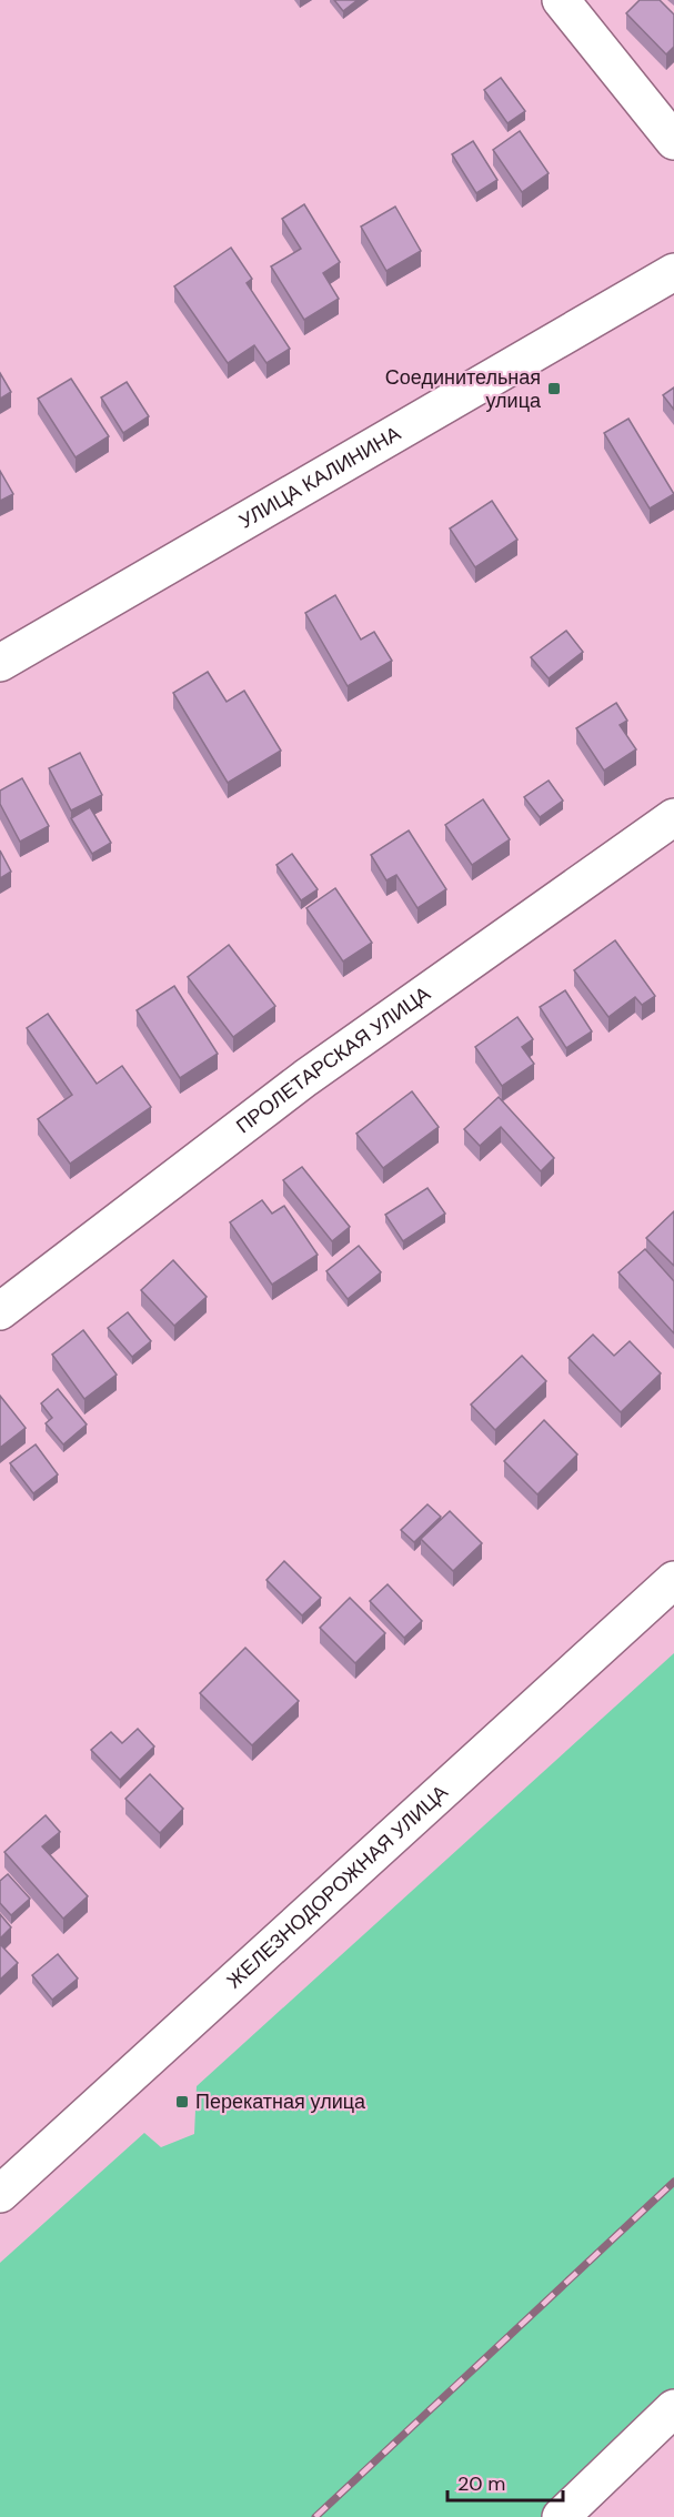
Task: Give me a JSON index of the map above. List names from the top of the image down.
{
  "streets": {
    "street": ["УЛИЦА КАЛИНИНА", "ПРОЛЕТАРСКАЯ УЛИЦА", "ЖЕЛЕЗНОДОРОЖНАЯ УЛИЦА"]
  },
  "places": {
    "transit": ["Соединительная улица", "Перекатная улица"]
  },
  "scale_bar": "20 m"
}
